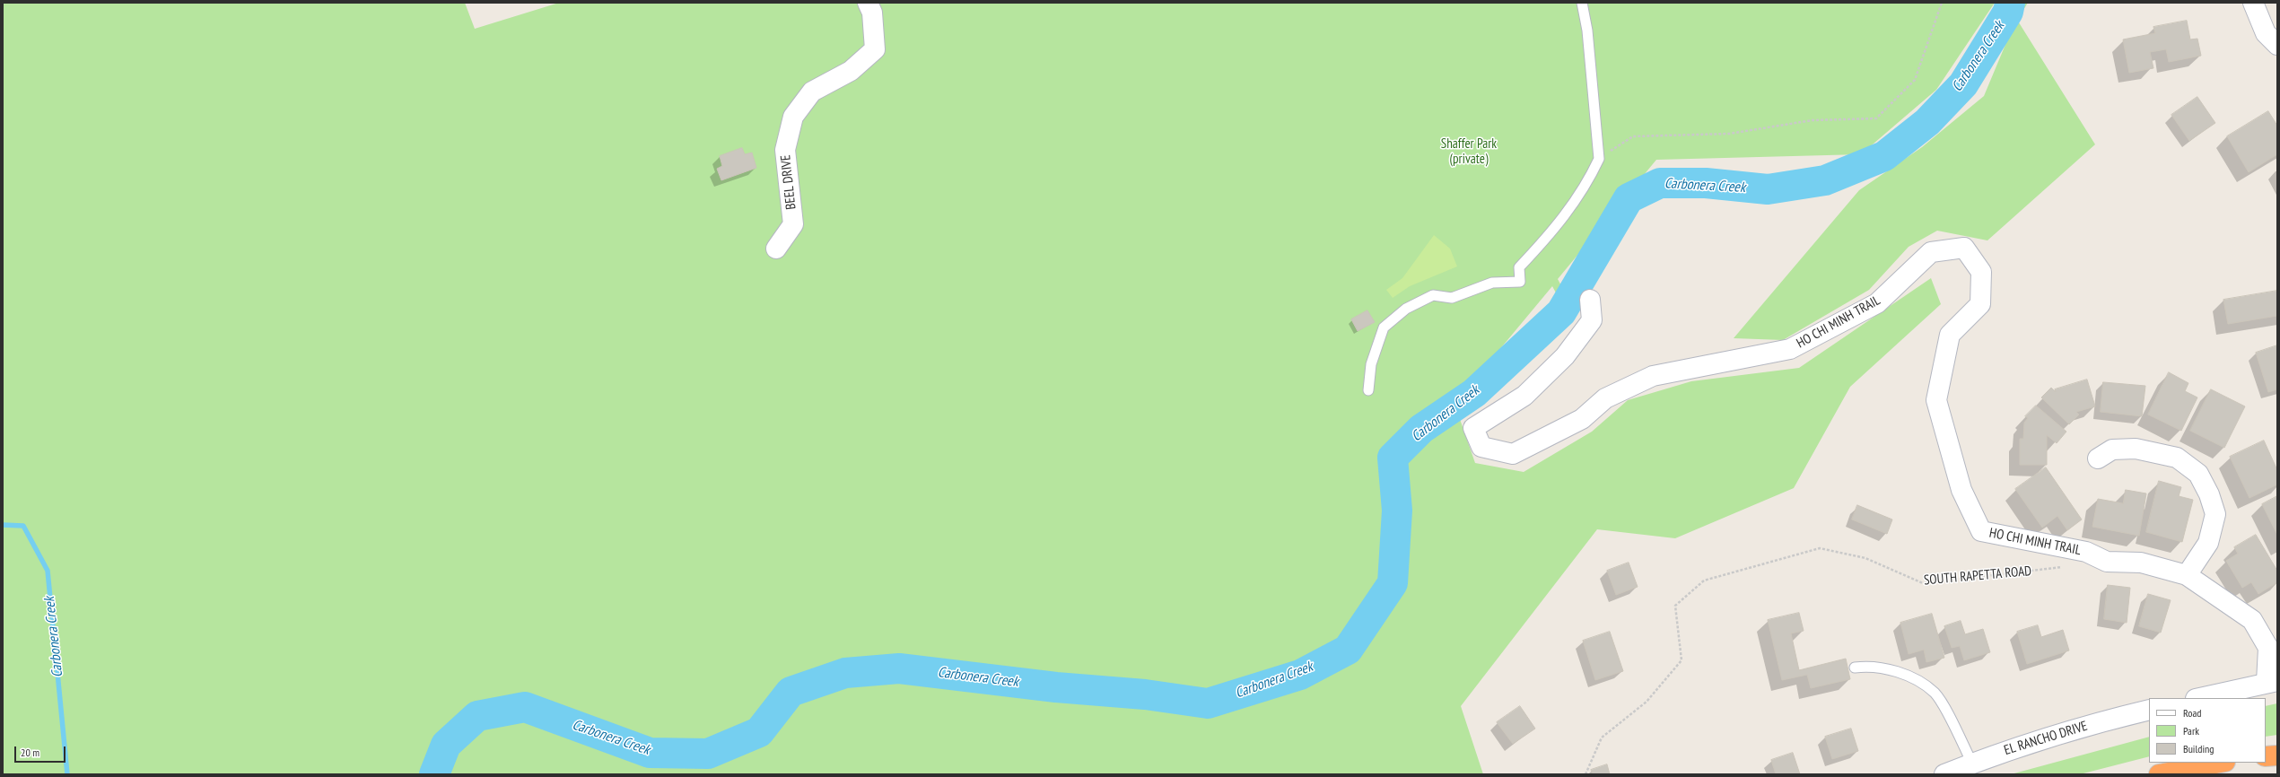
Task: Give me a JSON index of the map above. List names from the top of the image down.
{
  "streets": {
    "street": ["BEEL DRIVE", "HO CHI MINH TRAIL", "EL RANCHO DRIVE"],
    "path": ["SOUTH RAPETTA ROAD"]
  },
  "water": ["Carbonera Creek"],
  "parks": ["Shaffer Park (private)"],
  "legend": ["Road", "Park", "Building"],
  "scale_bar": "20 m"
}
